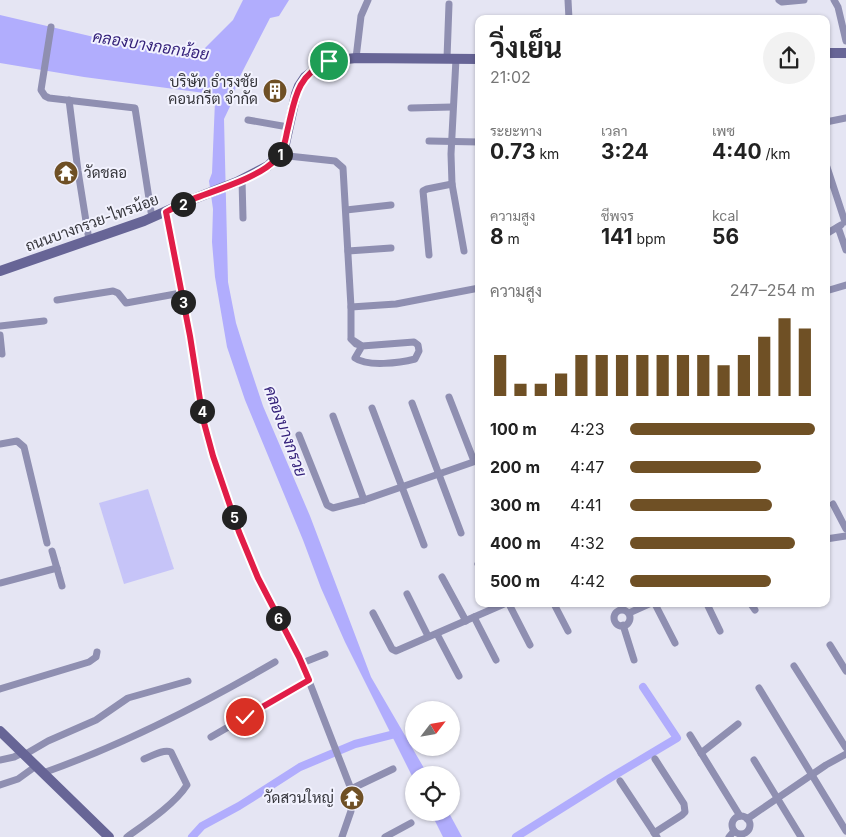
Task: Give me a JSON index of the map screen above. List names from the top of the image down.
{
  "streets": {
    "main road": ["ถนนบางกรวย-ไทรน้อย"]
  },
  "water": ["คลองบางกอกน้อย", "คลองบางกรวย"],
  "places": {
    "building": ["บริษัท ธำรงชัย คอนกรีต จำกัด"],
    "temple": ["วัดชลอ", "วัดสวนใหญ่"]
  },
  "north": "top right",
  "page": {
    "heading": ["วิ่งเย็น", "21:02"],
    "stats": [
      ["ระยะทาง", "0.73 km"],
      ["เวลา", "3:24"],
      ["เพซ", "4:40 /km"],
      ["ความสูง", "8 m"],
      ["ชีพจร", "141 bpm"],
      ["kcal", "56"]
    ],
    "pins": [
      "1",
      "2",
      "3",
      "4",
      "5",
      "6"
    ],
    "chart": ["ความสูง", "247–254 m"],
    "list": [
      {
        "name": "100 m",
        "note": "4:23"
      },
      {
        "name": "200 m",
        "note": "4:47"
      },
      {
        "name": "300 m",
        "note": "4:41"
      },
      {
        "name": "400 m",
        "note": "4:32"
      },
      {
        "name": "500 m",
        "note": "4:42"
      }
    ]
  }
}
